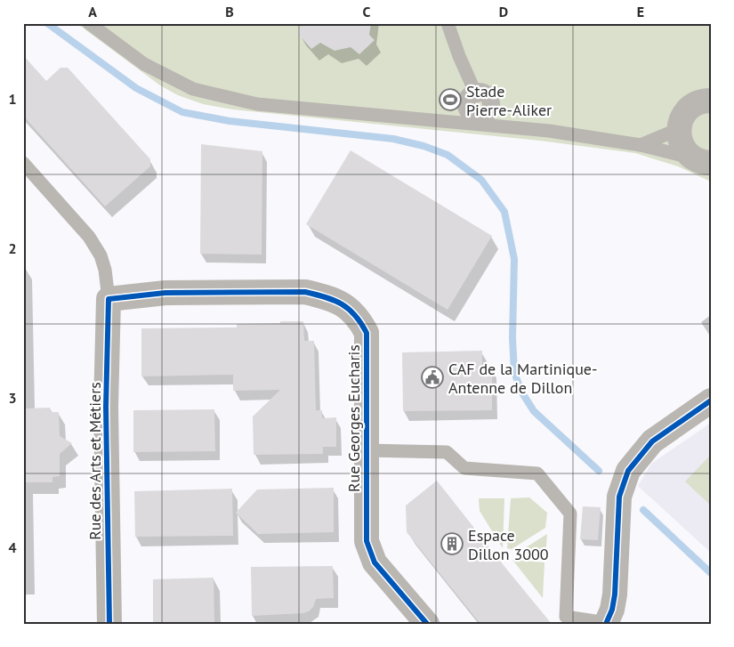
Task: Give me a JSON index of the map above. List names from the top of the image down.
{
  "streets": {
    "street": ["Rue Georges Eucharis", "Rue des Arts et Métiers"]
  },
  "crossings": [
    ["Rue Georges Eucharis", "Rue des Arts et Métiers"]
  ],
  "places": {
    "sports": ["Stade Pierre-Aliker"],
    "public building": ["CAF de la Martinique- Antenne de Dillon"],
    "building": ["Espace Dillon 3000"]
  },
  "grid": {
    "columns": [
      "A",
      "B",
      "C",
      "D",
      "E"
    ],
    "rows": [
      "1",
      "2",
      "3",
      "4"
    ]
  }
}
